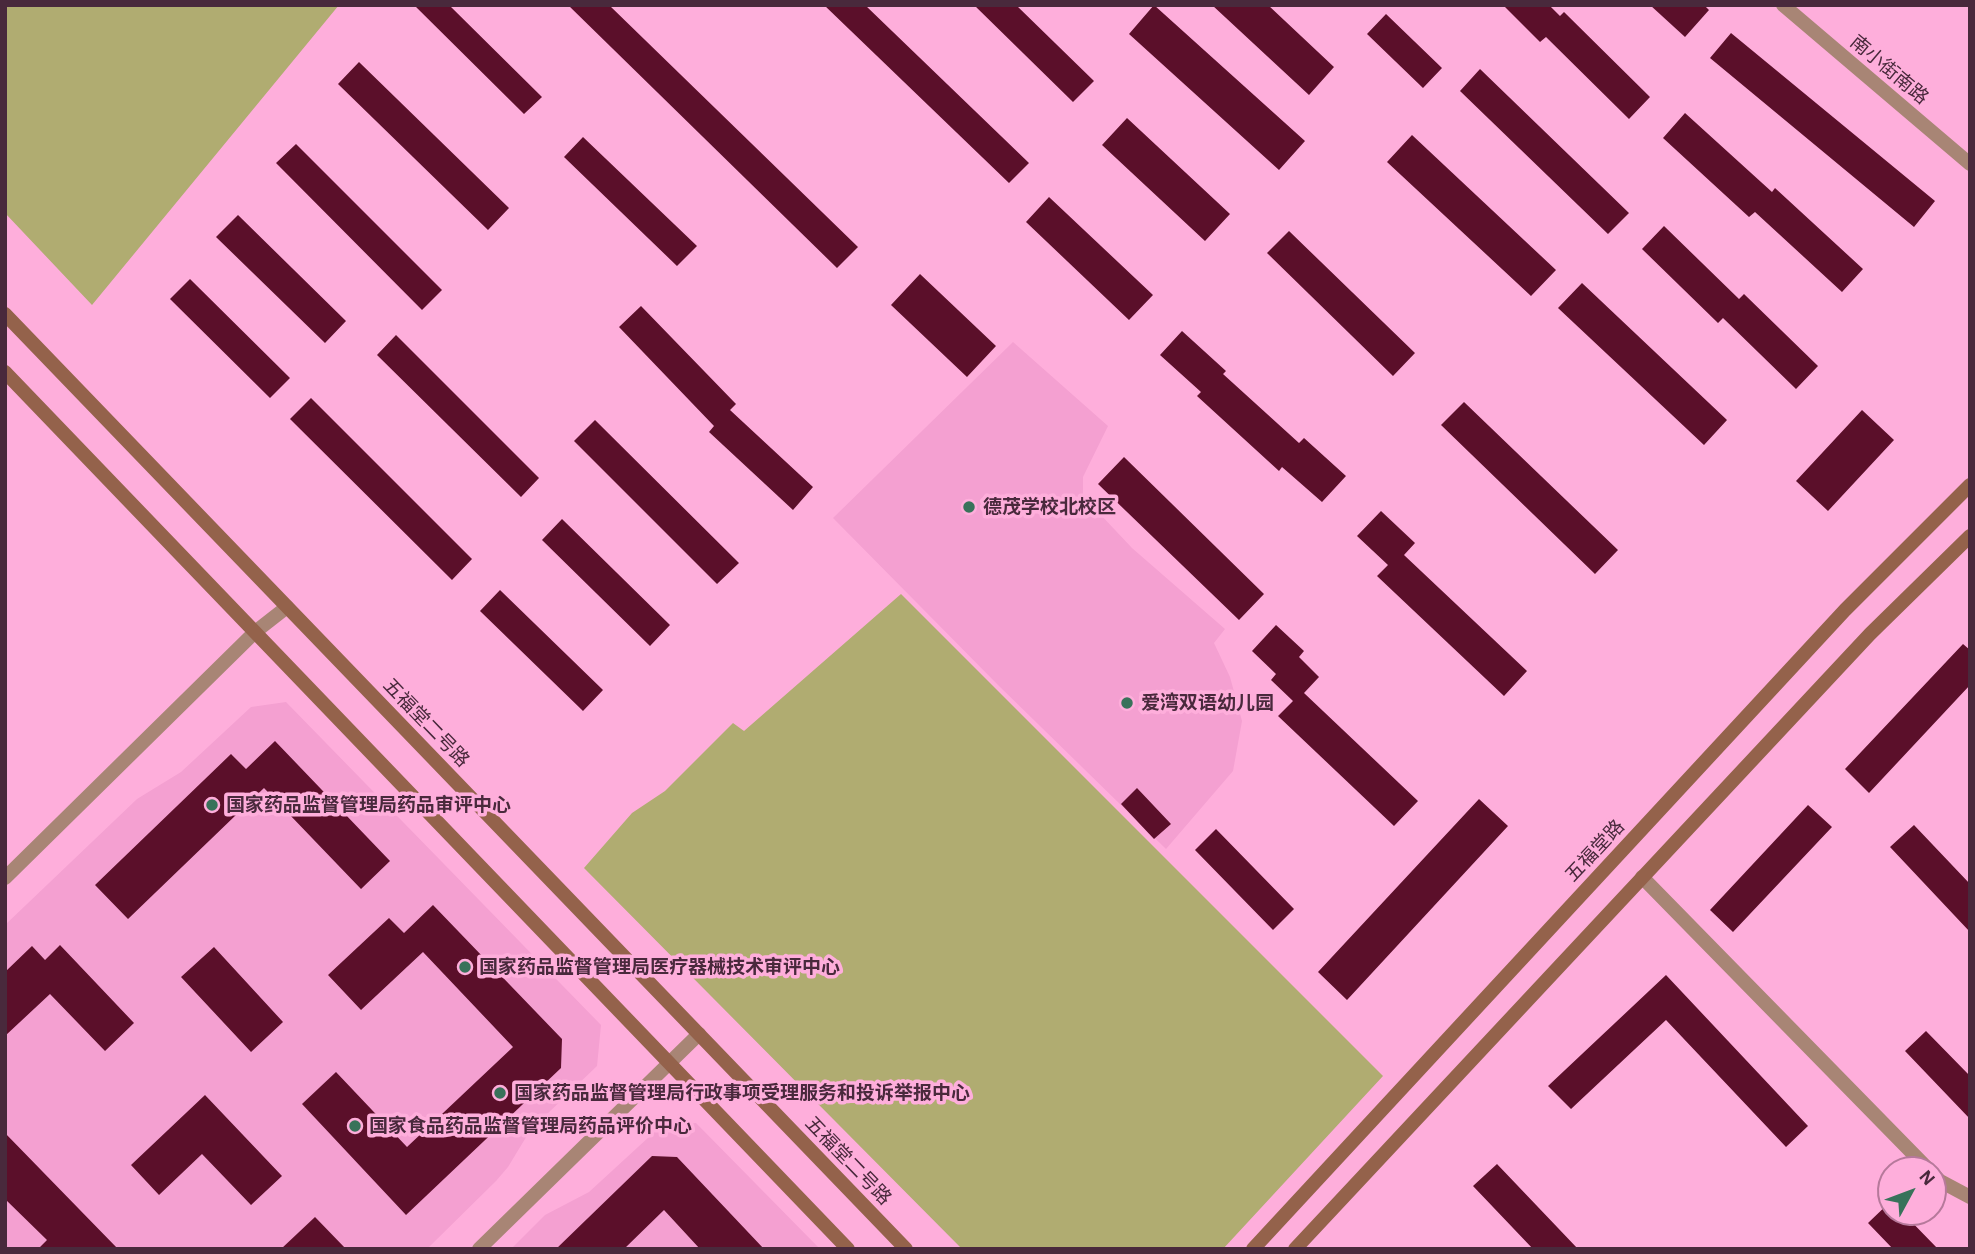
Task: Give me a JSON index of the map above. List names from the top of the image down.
{
  "streets": {
    "main road": ["五福堂二号路", "五福堂路"],
    "street": ["南小街南路"]
  },
  "places": [
    "德茂学校北校区",
    "爱湾双语幼儿园",
    "国家药品监督管理局药品审评中心",
    "国家药品监督管理局医疗器械技术审评中心",
    "国家药品监督管理局行政事项受理服务和投诉举报中心",
    "国家食品药品监督管理局药品评价中心"
  ],
  "north": "top right"
}
